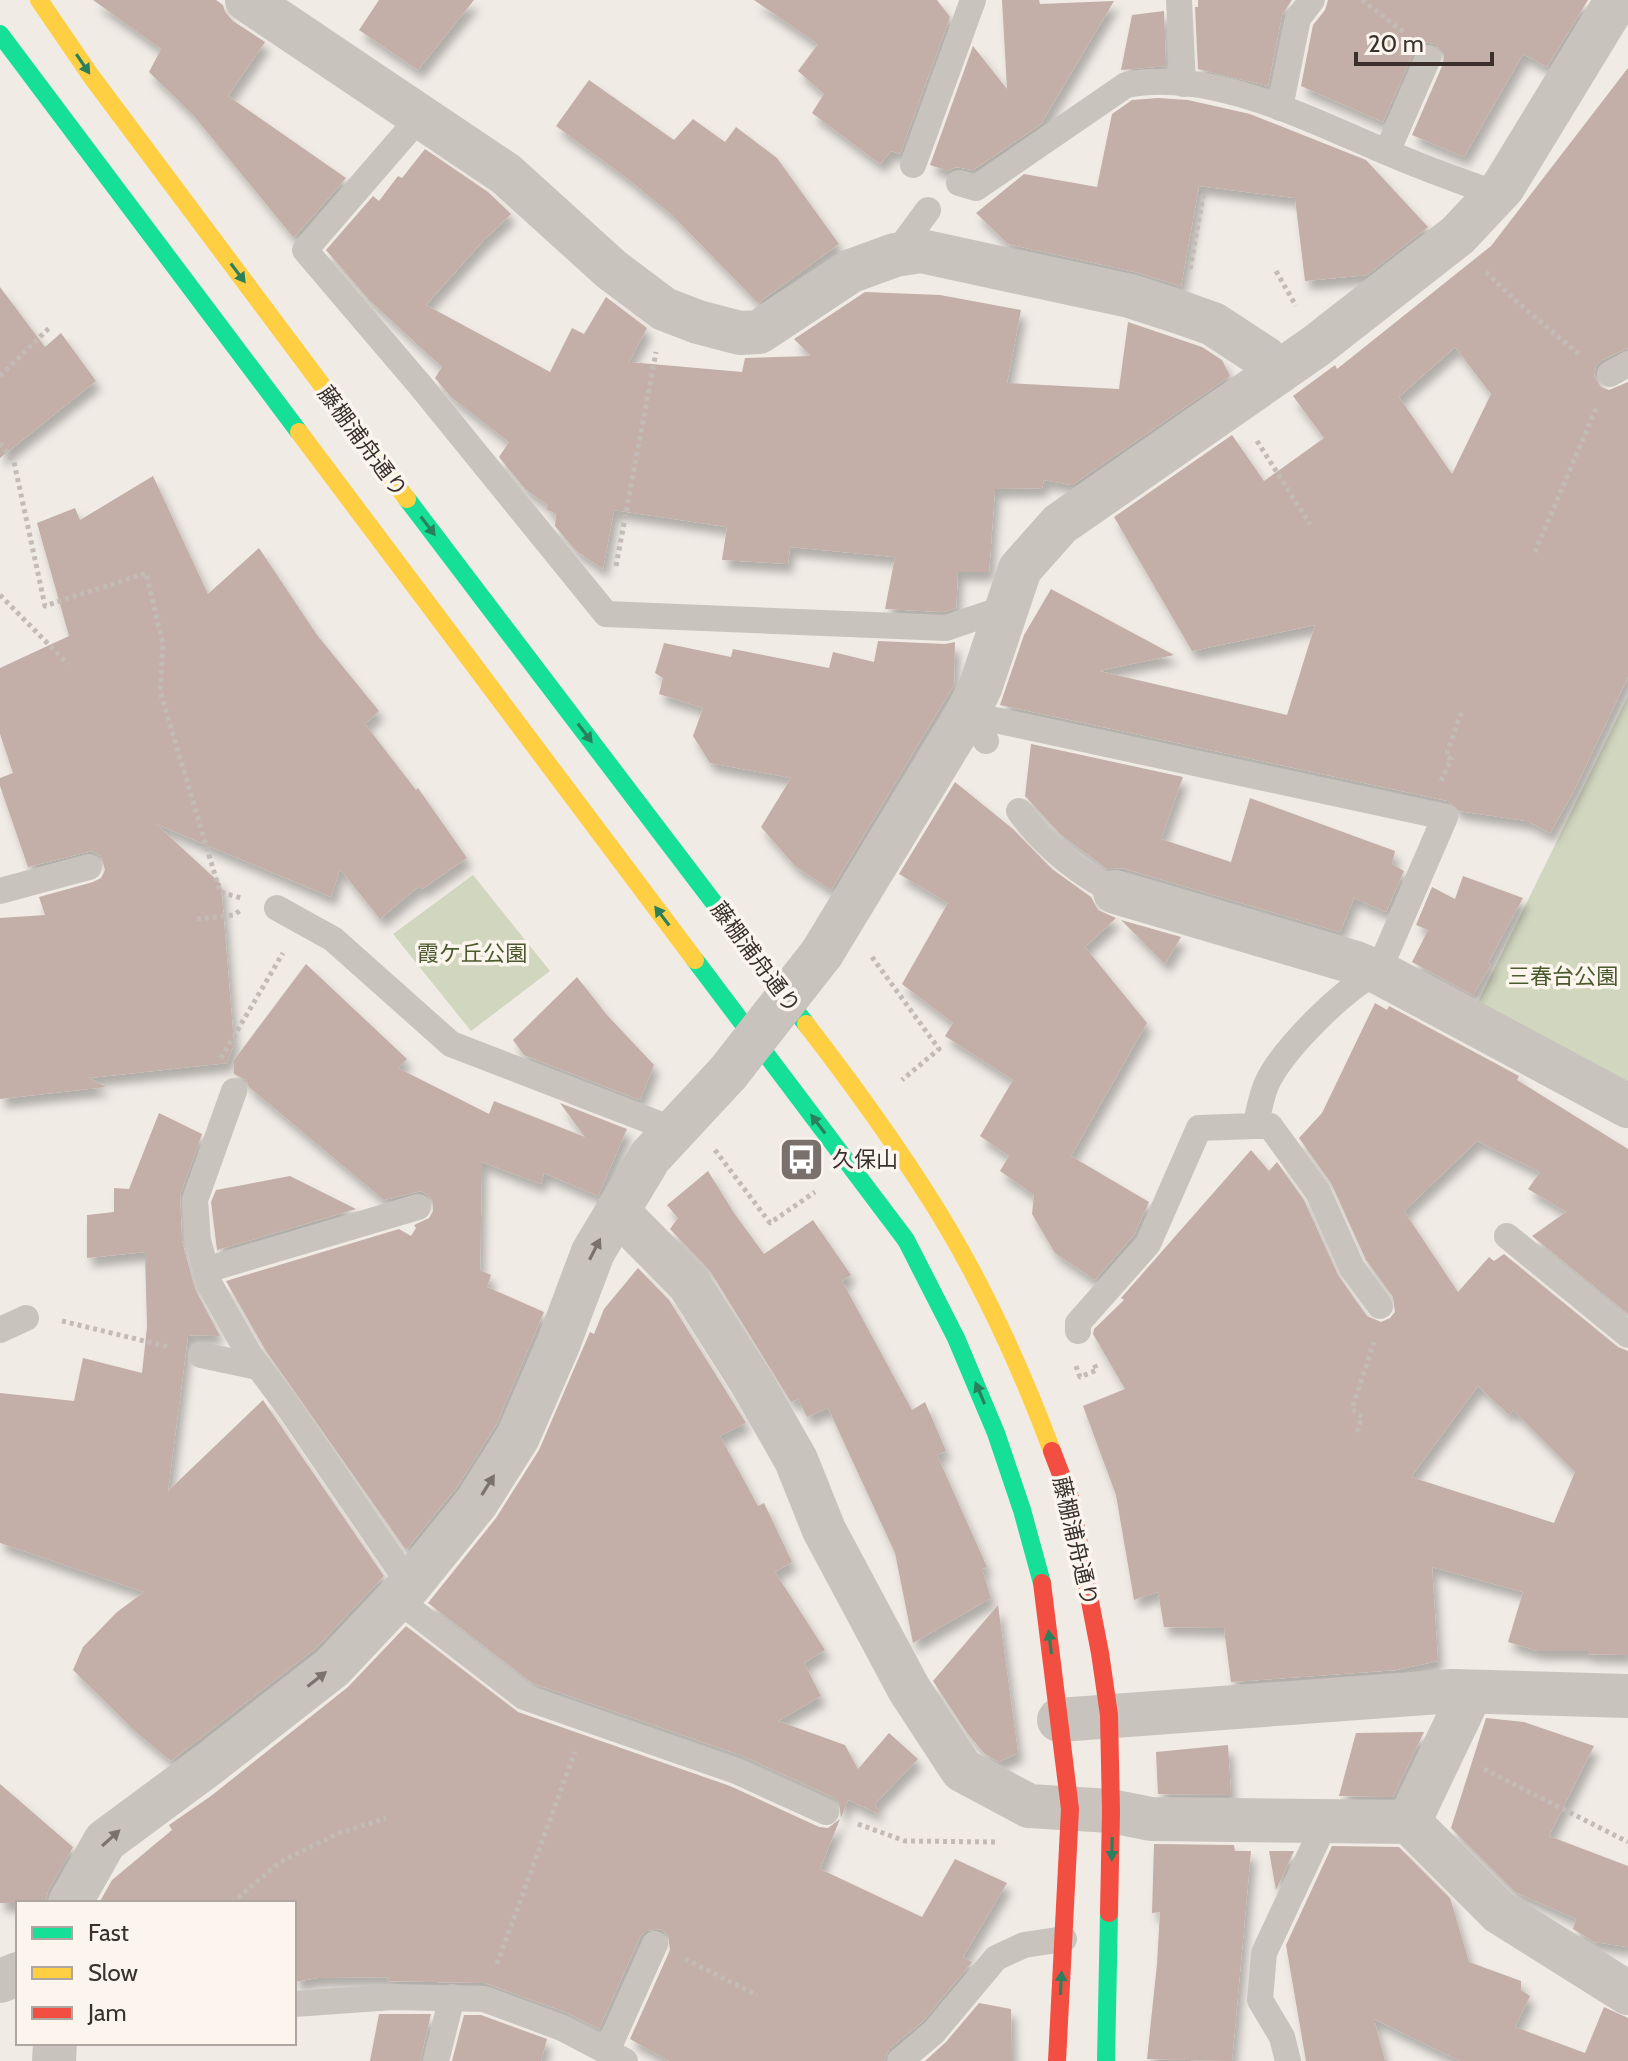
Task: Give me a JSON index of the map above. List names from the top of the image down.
{
  "streets": {
    "main road": ["藤棚浦舟通り"]
  },
  "parks": ["霞ケ丘公園", "三春台公園"],
  "places": {
    "bus stop": ["久保山"]
  },
  "legend": ["Fast", "Slow", "Jam"],
  "scale_bar": "20 m"
}
